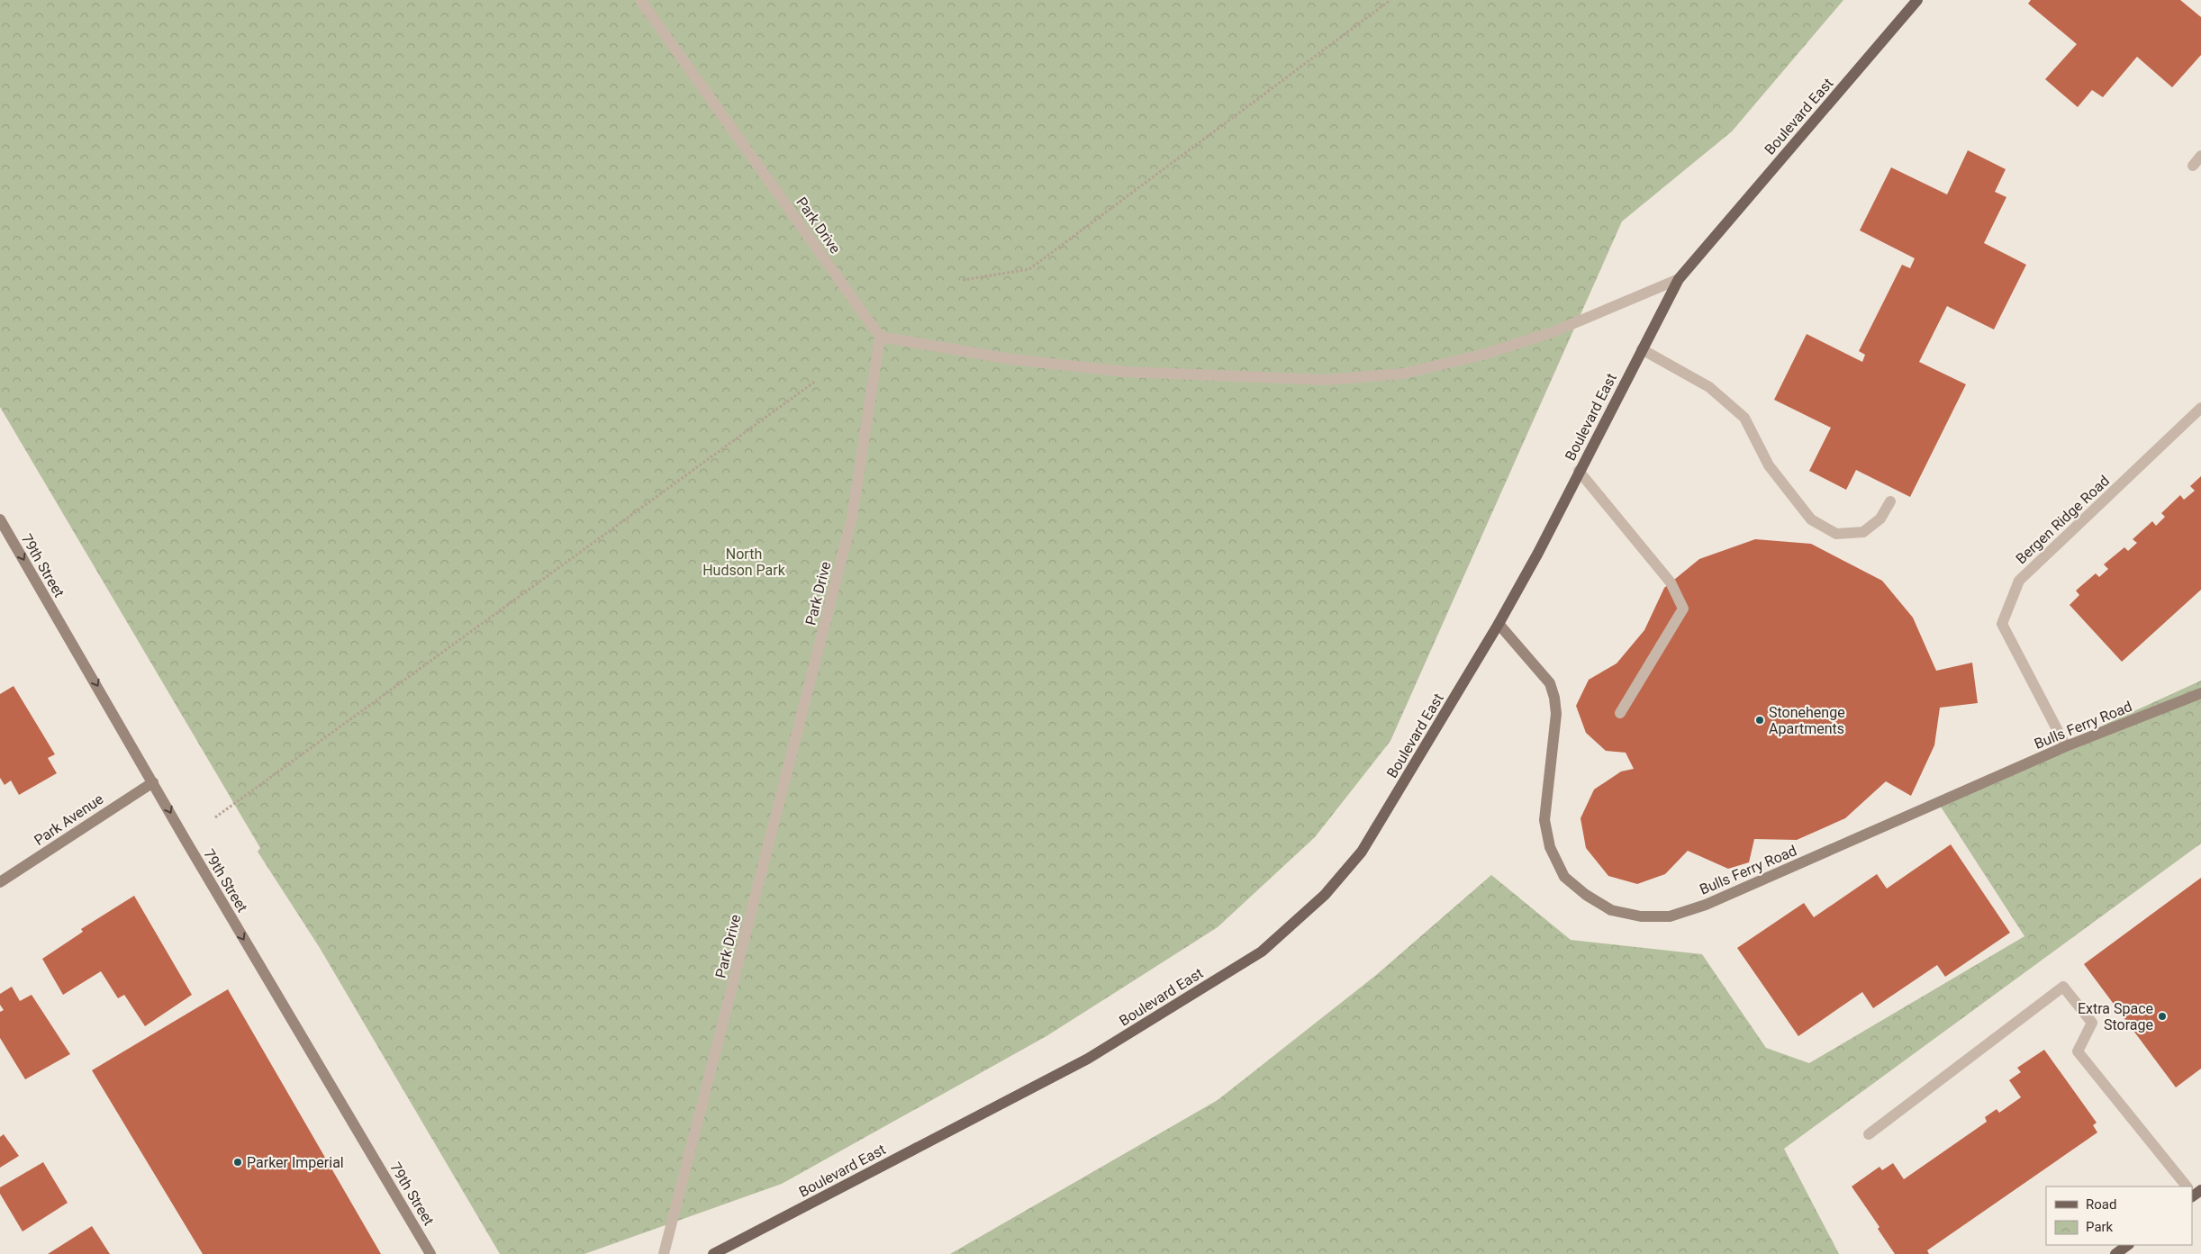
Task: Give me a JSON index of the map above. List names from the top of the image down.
{
  "streets": {
    "main road": ["Boulevard East"],
    "street": [
      "Park Drive",
      "Bergen Ridge Road",
      "79th Street",
      "Bulls Ferry Road",
      "Park Avenue"
    ]
  },
  "crossings": [
    ["Boulevard East", "Bulls Ferry Road"],
    ["Bergen Ridge Road", "Bulls Ferry Road"],
    ["79th Street", "Park Avenue"]
  ],
  "one_way": ["79th Street"],
  "parks": ["North Hudson Park"],
  "places": ["Stonehenge Apartments", "Extra Space Storage", "Parker Imperial"],
  "legend": ["Road", "Park"]
}
